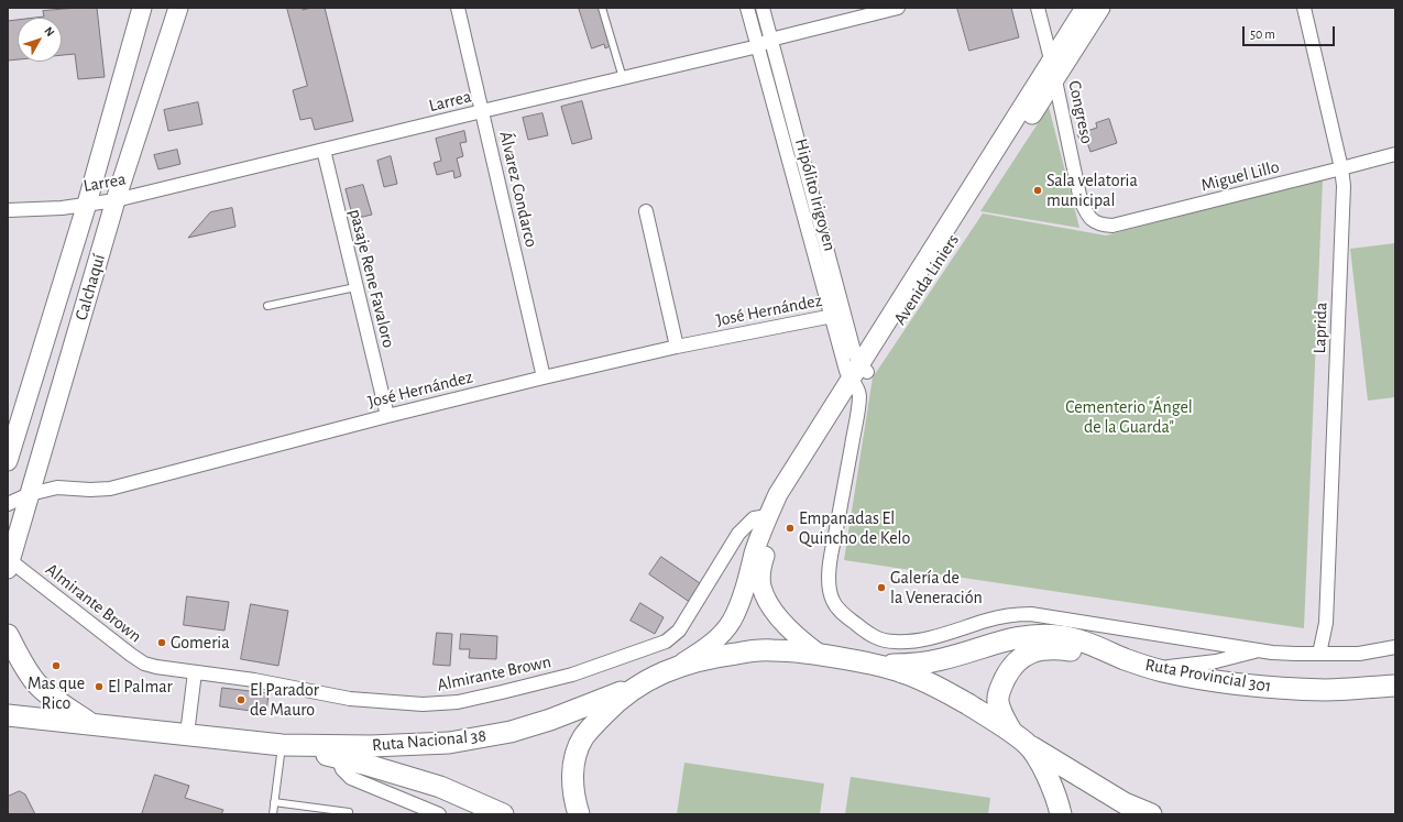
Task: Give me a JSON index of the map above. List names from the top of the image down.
{
  "streets": {
    "main road": [
      "Avenida Liniers",
      "Calchaquí",
      "Ruta Provincial 301",
      "Ruta Nacional 38"
    ],
    "street": [
      "Larrea",
      "Congreso",
      "Miguel Lillo",
      "Álvarez Condarco",
      "Hipólito Irigoyen",
      "pasaje Rene Favaloro",
      "José Hernández",
      "Laprida",
      "Almirante Brown"
    ]
  },
  "crossings": [
    ["Larrea", "Álvarez Condarco"],
    ["Larrea", "Hipólito Irigoyen"],
    ["Larrea", "pasaje Rene Favaloro"],
    ["Larrea", "Calchaquí"],
    ["Congreso", "Miguel Lillo"],
    ["Congreso", "Avenida Liniers"],
    ["Miguel Lillo", "Laprida"],
    ["Álvarez Condarco", "José Hernández"],
    ["Hipólito Irigoyen", "Avenida Liniers"],
    ["Hipólito Irigoyen", "José Hernández"],
    ["pasaje Rene Favaloro", "José Hernández"],
    ["Avenida Liniers", "Almirante Brown"],
    ["Calchaquí", "José Hernández"],
    ["Calchaquí", "Almirante Brown"]
  ],
  "parks": ["Cementerio \"Ángel de la Guarda\""],
  "places": [
    "Sala velatoria municipal",
    "Empanadas El Quincho de Kelo",
    "Galería de la Veneración",
    "Gomeria",
    "Mas que Rico",
    "El Palmar",
    "El Parador de Mauro"
  ],
  "scale_bar": "50 m",
  "north": "top right"
}
